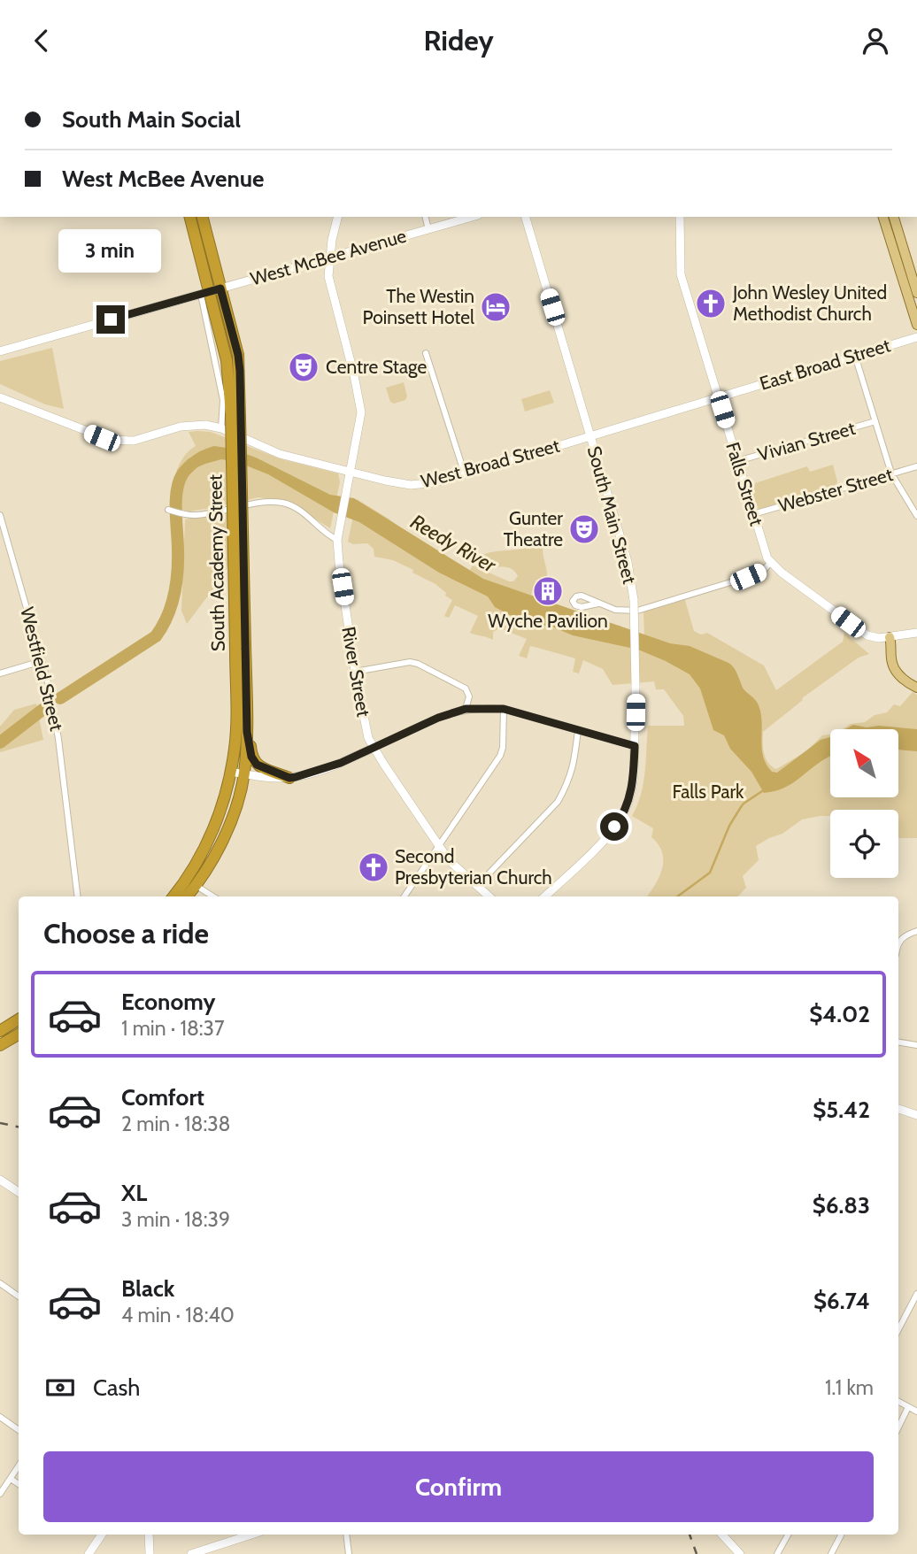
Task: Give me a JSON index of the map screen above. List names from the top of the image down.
{
  "streets": {
    "highway": ["South Academy Street"],
    "street": [
      "West McBee Avenue",
      "East Broad Street",
      "Vivian Street",
      "West Broad Street",
      "Falls Street",
      "Webster Street",
      "South Main Street",
      "Westfield Street",
      "River Street"
    ]
  },
  "crossings": [
    ["West McBee Avenue", "South Academy Street"],
    ["West McBee Avenue", "River Street"],
    ["East Broad Street", "West Broad Street"],
    ["East Broad Street", "Falls Street"],
    ["East Broad Street", "South Main Street"],
    ["Vivian Street", "Falls Street"],
    ["West Broad Street", "South Main Street"],
    ["West Broad Street", "River Street"],
    ["Falls Street", "Webster Street"]
  ],
  "water": ["Reedy River"],
  "parks": ["Falls Park"],
  "places": {
    "church": ["John Wesley United Methodist Church", "Second Presbyterian Church"],
    "hotel": ["The Westin Poinsett Hotel"],
    "theatre": ["Centre Stage", "Gunter Theatre"],
    "building": ["Wyche Pavilion"]
  },
  "north": "top left",
  "page": {
    "header": "Ridey",
    "banner": ["South Main Social", "West McBee Avenue"],
    "bubble": "3 min",
    "heading": "Choose a ride",
    "list": [
      {
        "name": "Economy",
        "note": "1 min · 18:37",
        "value": "$4.02"
      },
      {
        "name": "Comfort",
        "note": "2 min · 18:38",
        "value": "$5.42"
      },
      {
        "name": "XL",
        "note": "3 min · 18:39",
        "value": "$6.83"
      },
      {
        "name": "Black",
        "note": "4 min · 18:40",
        "value": "$6.74"
      }
    ],
    "pay": ["Cash", "1.1 km"],
    "buttons": "Confirm"
  }
}
